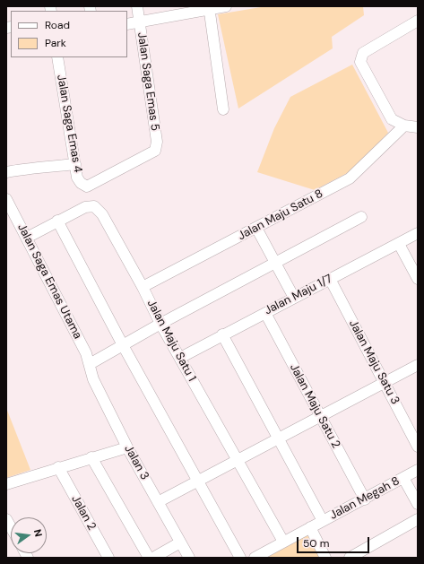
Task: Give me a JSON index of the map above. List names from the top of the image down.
{
  "streets": {
    "street": [
      "Jalan Saga Emas 5",
      "Jalan Saga Emas 4",
      "Jalan Maju Satu 8",
      "Jalan Saga Emas Utama",
      "Jalan Maju 1/7",
      "Jalan Maju Satu 1",
      "Jalan Maju Satu 3",
      "Jalan Maju Satu 2",
      "Jalan 3",
      "Jalan Megah 8",
      "Jalan 2"
    ]
  },
  "crossings": [
    ["Jalan Saga Emas 5", "Jalan Saga Emas 4"],
    ["Jalan Maju Satu 8", "Jalan Maju Satu 1"],
    ["Jalan Saga Emas Utama", "Jalan Maju Satu 1"],
    ["Jalan Saga Emas Utama", "Jalan 3"],
    ["Jalan Maju 1/7", "Jalan Maju Satu 1"],
    ["Jalan Maju 1/7", "Jalan Maju Satu 3"],
    ["Jalan Maju 1/7", "Jalan Maju Satu 2"],
    ["Jalan Maju Satu 1", "Jalan Megah 8"],
    ["Jalan Maju Satu 2", "Jalan Megah 8"]
  ],
  "legend": ["Road", "Park"],
  "scale_bar": "50 m",
  "north": "right"
}
